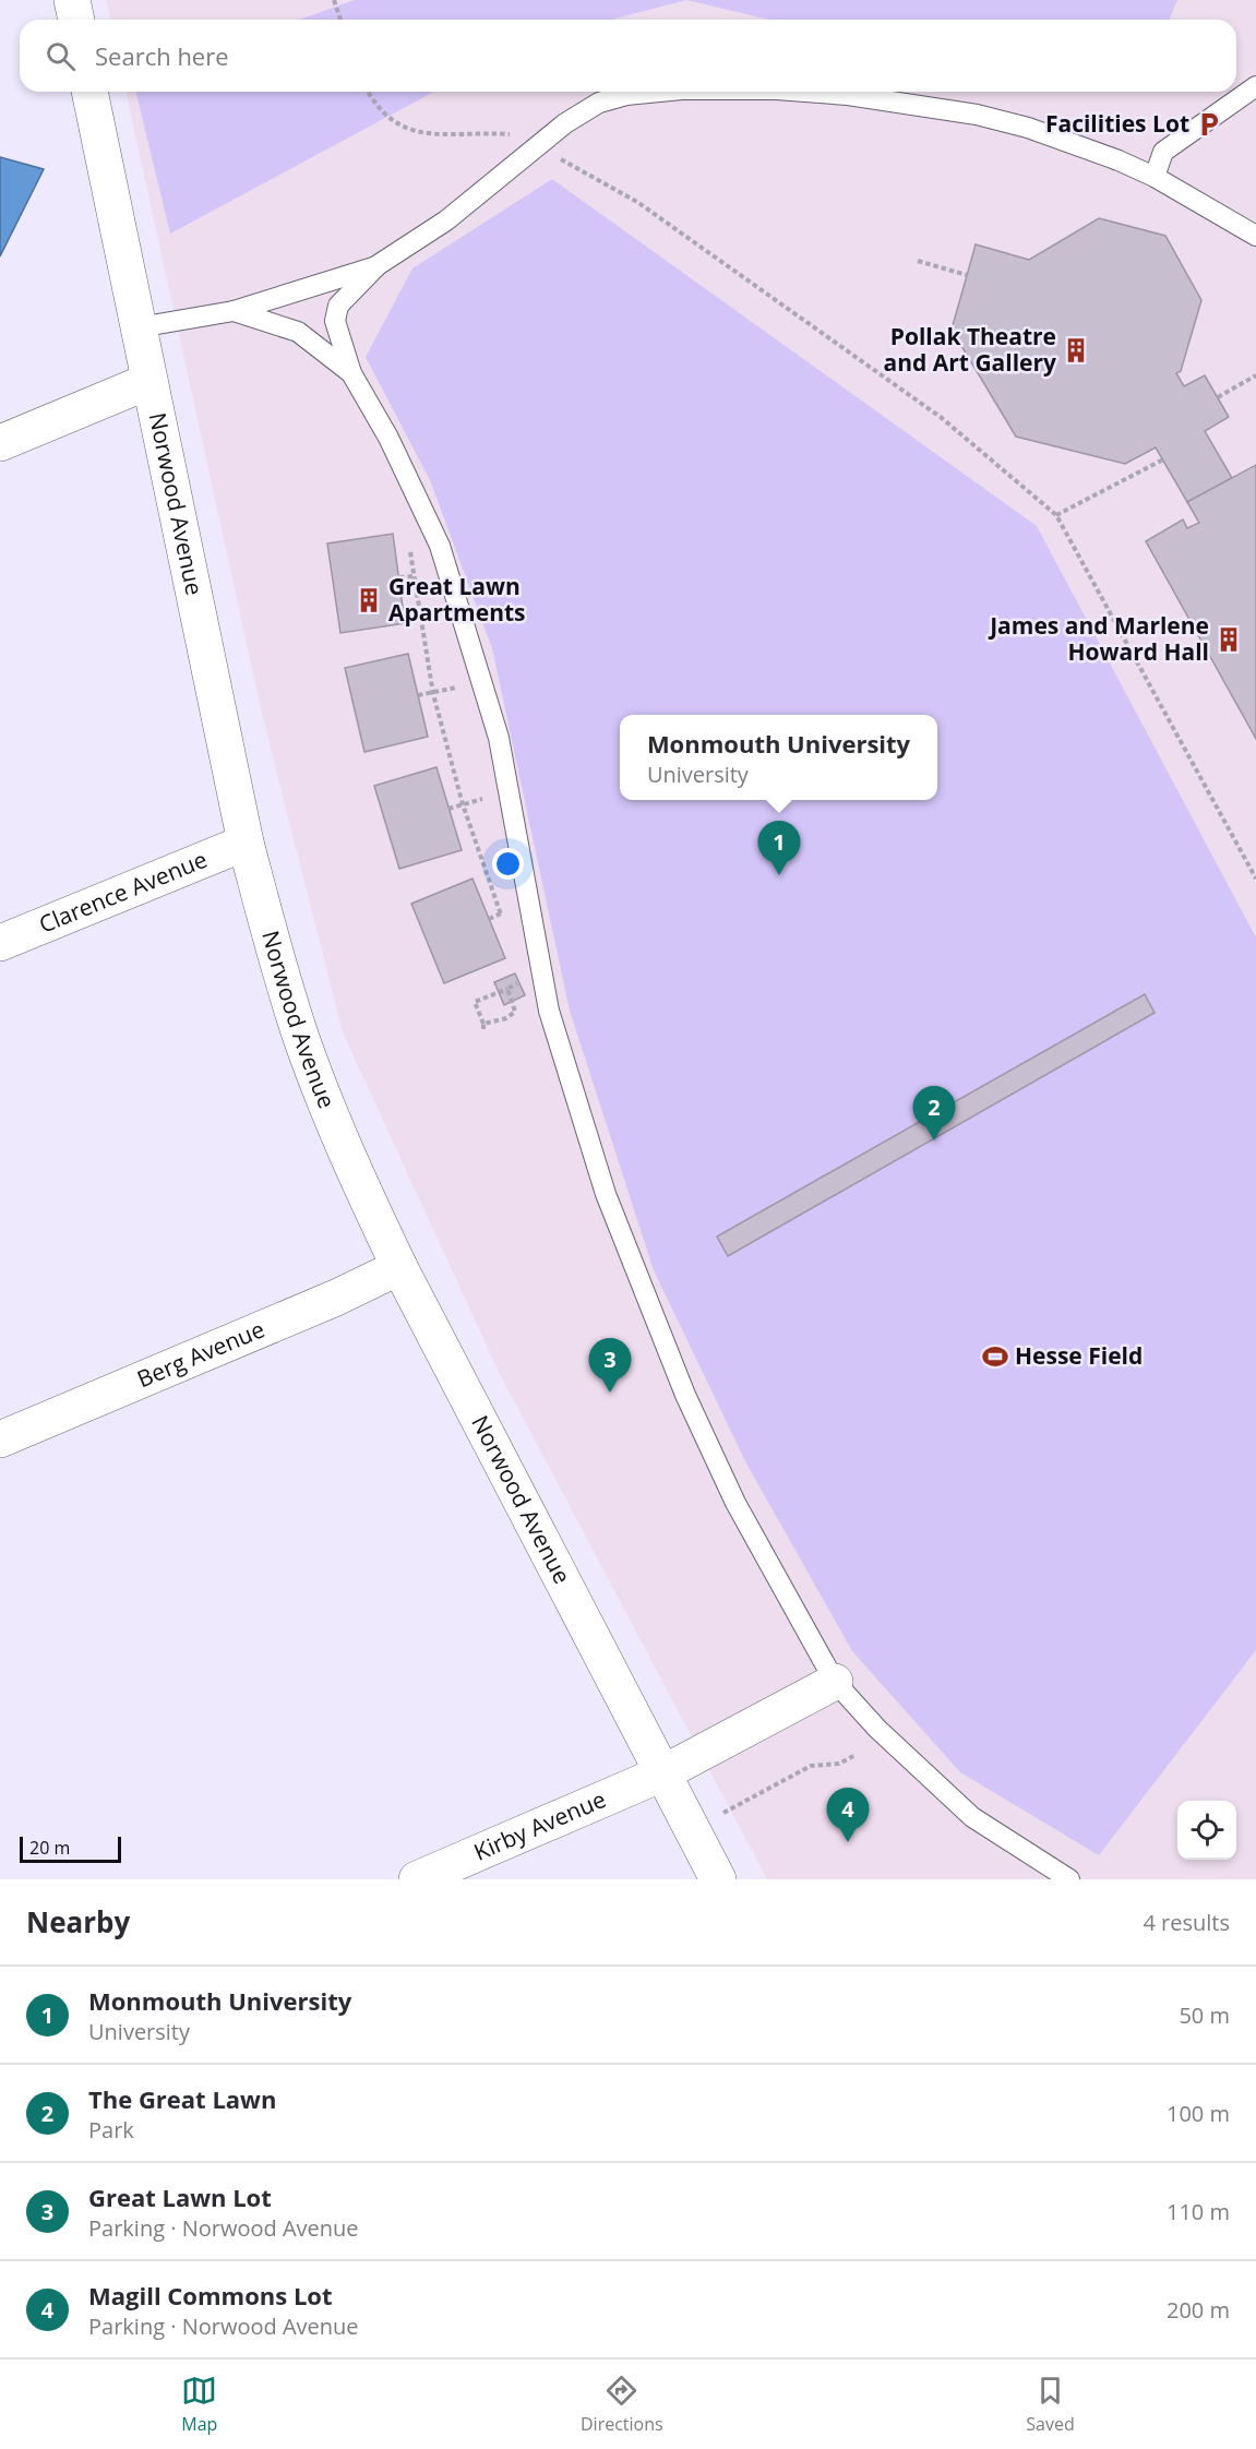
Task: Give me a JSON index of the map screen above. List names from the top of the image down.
{
  "streets": {
    "main road": [
      "Norwood Avenue",
      "Clarence Avenue",
      "Berg Avenue",
      "Kirby Avenue"
    ]
  },
  "crossings": [
    ["Norwood Avenue", "Clarence Avenue"],
    ["Norwood Avenue", "Berg Avenue"],
    ["Norwood Avenue", "Kirby Avenue"]
  ],
  "places": {
    "parking": ["Facilities Lot"],
    "building": ["Pollak Theatre and Art Gallery", "Great Lawn Apartments", "James and Marlene Howard Hall"],
    "sports": ["Hesse Field"]
  },
  "scale_bar": "20 m",
  "page": {
    "search": "Search here",
    "popup": ["Monmouth University", "University"],
    "pins": [
      "1",
      "2",
      "3",
      "4"
    ],
    "scale": "20 m",
    "heading": ["Nearby", "4 results"],
    "list": [
      {
        "mark": "1",
        "name": "Monmouth University",
        "note": "University",
        "value": "50 m"
      },
      {
        "mark": "2",
        "name": "The Great Lawn",
        "note": "Park",
        "value": "100 m"
      },
      {
        "mark": "3",
        "name": "Great Lawn Lot",
        "note": "Parking · Norwood Avenue",
        "value": "110 m"
      },
      {
        "mark": "4",
        "name": "Magill Commons Lot",
        "note": "Parking · Norwood Avenue",
        "value": "200 m"
      }
    ],
    "nav": ["Map", "Directions", "Saved"]
  }
}
